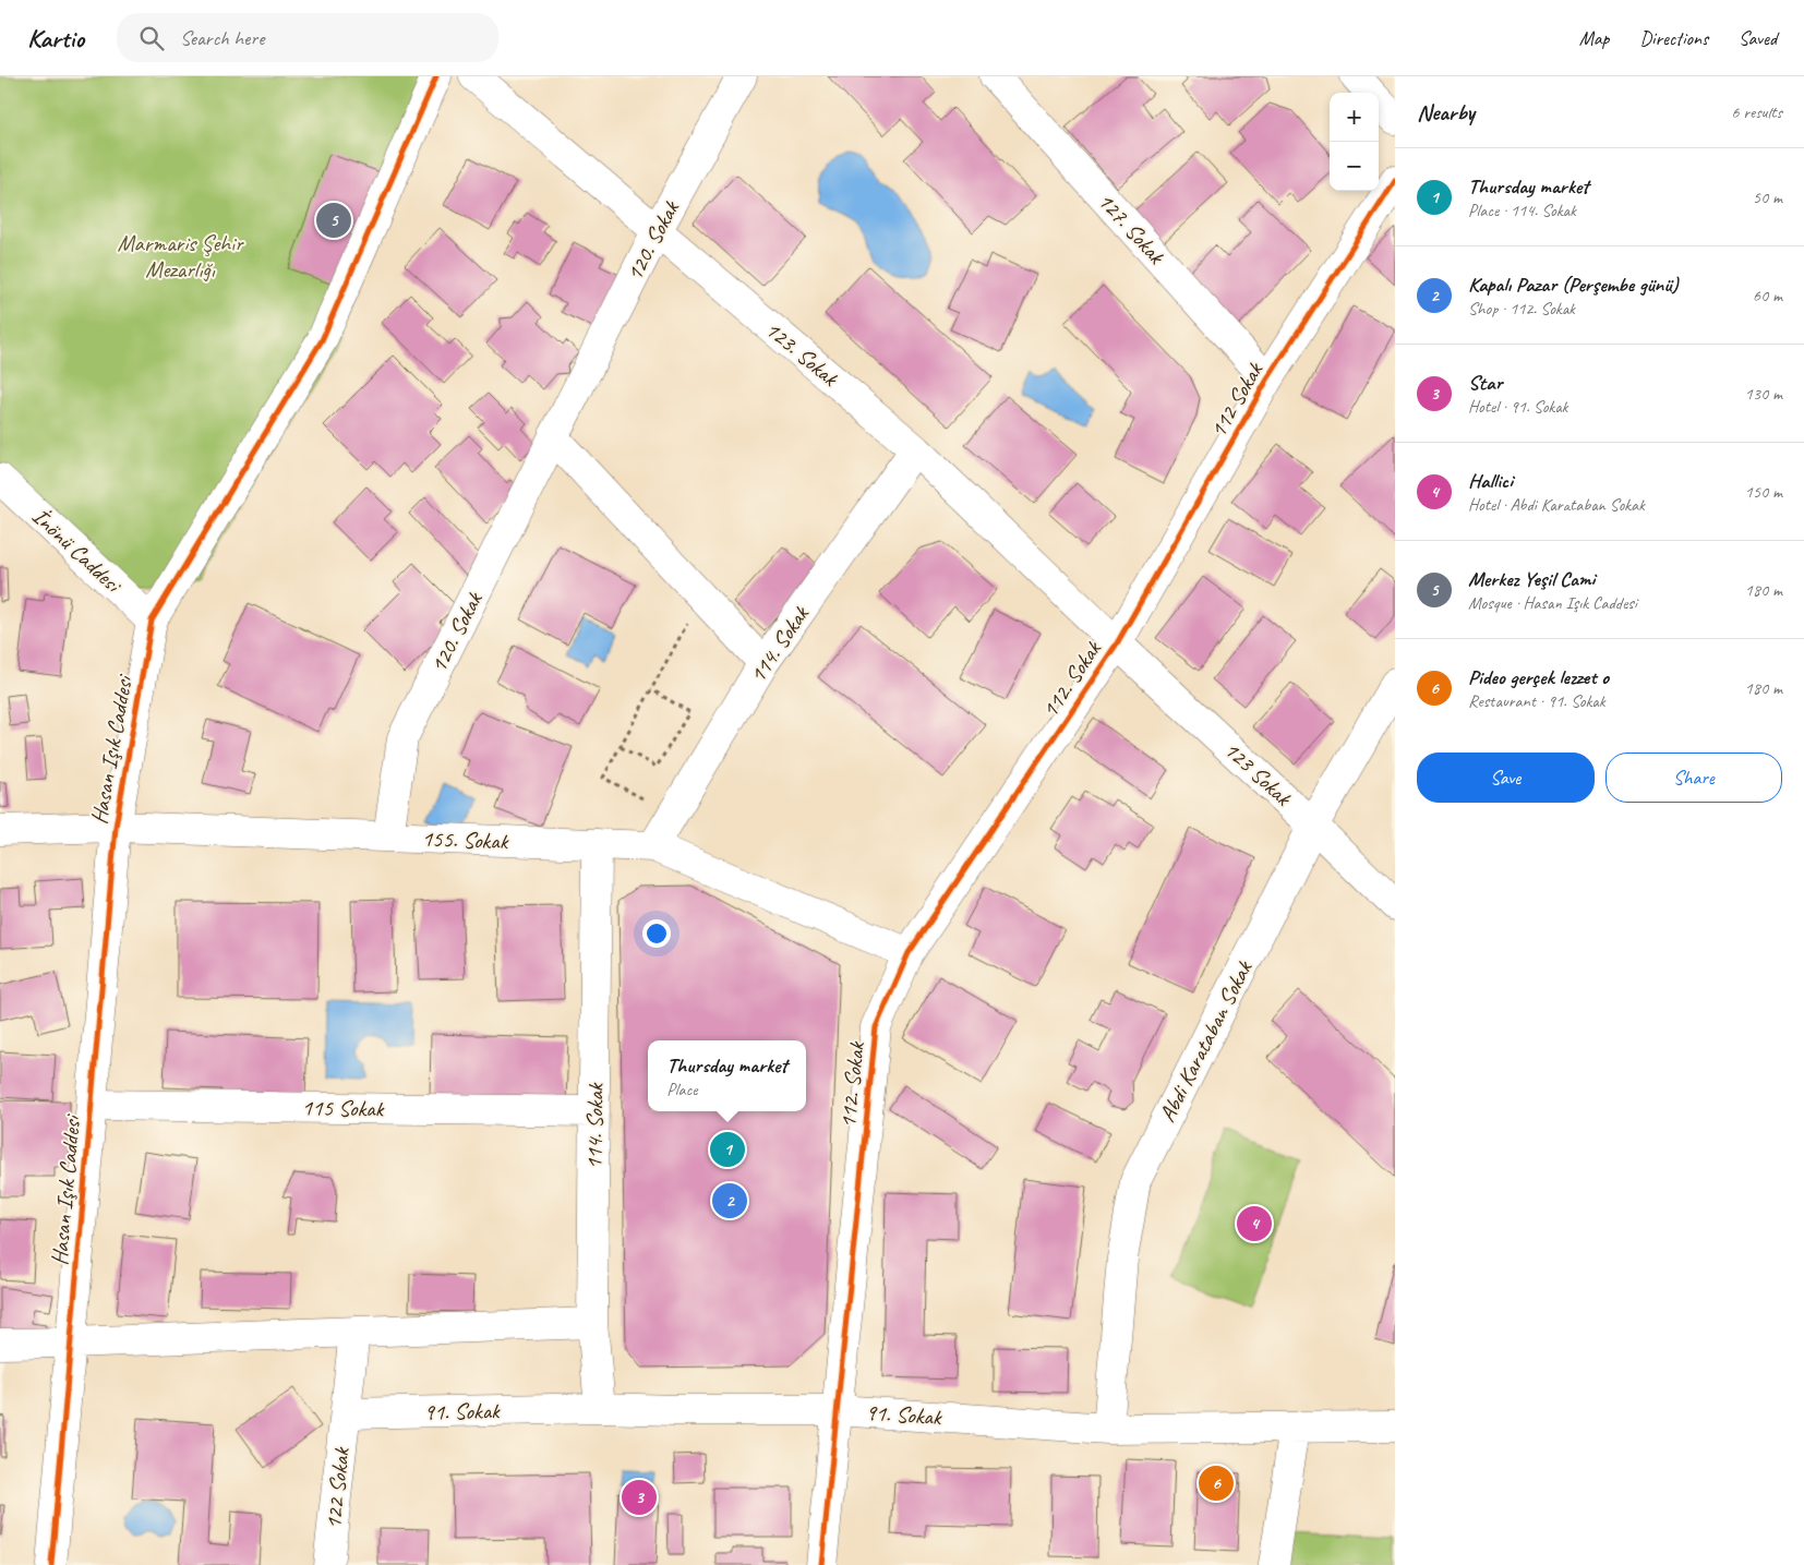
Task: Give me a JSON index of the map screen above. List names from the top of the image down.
{
  "streets": {
    "street": [
      "127. Sokak",
      "120. Sokak",
      "123. Sokak",
      "112 Sokak",
      "İnönü Caddesi",
      "114. Sokak",
      "112. Sokak",
      "Hasan Işık Caddesi",
      "123 Sokak",
      "155. Sokak",
      "Abdi Karataban Sokak",
      "115 Sokak",
      "91. Sokak",
      "122 Sokak"
    ]
  },
  "crossings": [
    ["127. Sokak", "112 Sokak"],
    ["120. Sokak", "123. Sokak"],
    ["120. Sokak", "155. Sokak"],
    ["123. Sokak", "112 Sokak"],
    ["123. Sokak", "114. Sokak"],
    ["123. Sokak", "112. Sokak"],
    ["123. Sokak", "123 Sokak"],
    ["112 Sokak", "112. Sokak"],
    ["112 Sokak", "123 Sokak"],
    ["İnönü Caddesi", "Hasan Işık Caddesi"],
    ["114. Sokak", "155. Sokak"],
    ["114. Sokak", "115 Sokak"],
    ["114. Sokak", "91. Sokak"],
    ["112. Sokak", "123 Sokak"],
    ["112. Sokak", "155. Sokak"],
    ["112. Sokak", "91. Sokak"],
    ["Hasan Işık Caddesi", "155. Sokak"],
    ["Hasan Işık Caddesi", "115 Sokak"],
    ["123 Sokak", "Abdi Karataban Sokak"],
    ["Abdi Karataban Sokak", "91. Sokak"],
    ["91. Sokak", "122 Sokak"]
  ],
  "parks": ["Marmaris Şehir Mezarlığı"],
  "page": {
    "header": "Kartio",
    "search": "Search here",
    "nav": ["Map", "Directions", "Saved"],
    "heading": ["Nearby", "6 results"],
    "map_buttons": ["+", "−"],
    "list": [
      {
        "mark": "1",
        "name": "Thursday market",
        "note": "Place · 114. Sokak",
        "value": "50 m"
      },
      {
        "mark": "2",
        "name": "Kapalı Pazar (Perşembe günü)",
        "note": "Shop · 112. Sokak",
        "value": "60 m"
      },
      {
        "mark": "3",
        "name": "Star",
        "note": "Hotel · 91. Sokak",
        "value": "130 m"
      },
      {
        "mark": "4",
        "name": "Hallici",
        "note": "Hotel · Abdi Karataban Sokak",
        "value": "150 m"
      },
      {
        "mark": "5",
        "name": "Merkez Yeşil Cami",
        "note": "Mosque · Hasan Işık Caddesi",
        "value": "180 m"
      },
      {
        "mark": "6",
        "name": "Pideo gerçek lezzet o",
        "note": "Restaurant · 91. Sokak",
        "value": "180 m"
      }
    ],
    "pins": [
      "5",
      "1",
      "2",
      "4",
      "6",
      "3"
    ],
    "buttons": ["Save", "Share"],
    "popup": ["Thursday market", "Place"]
  }
}
